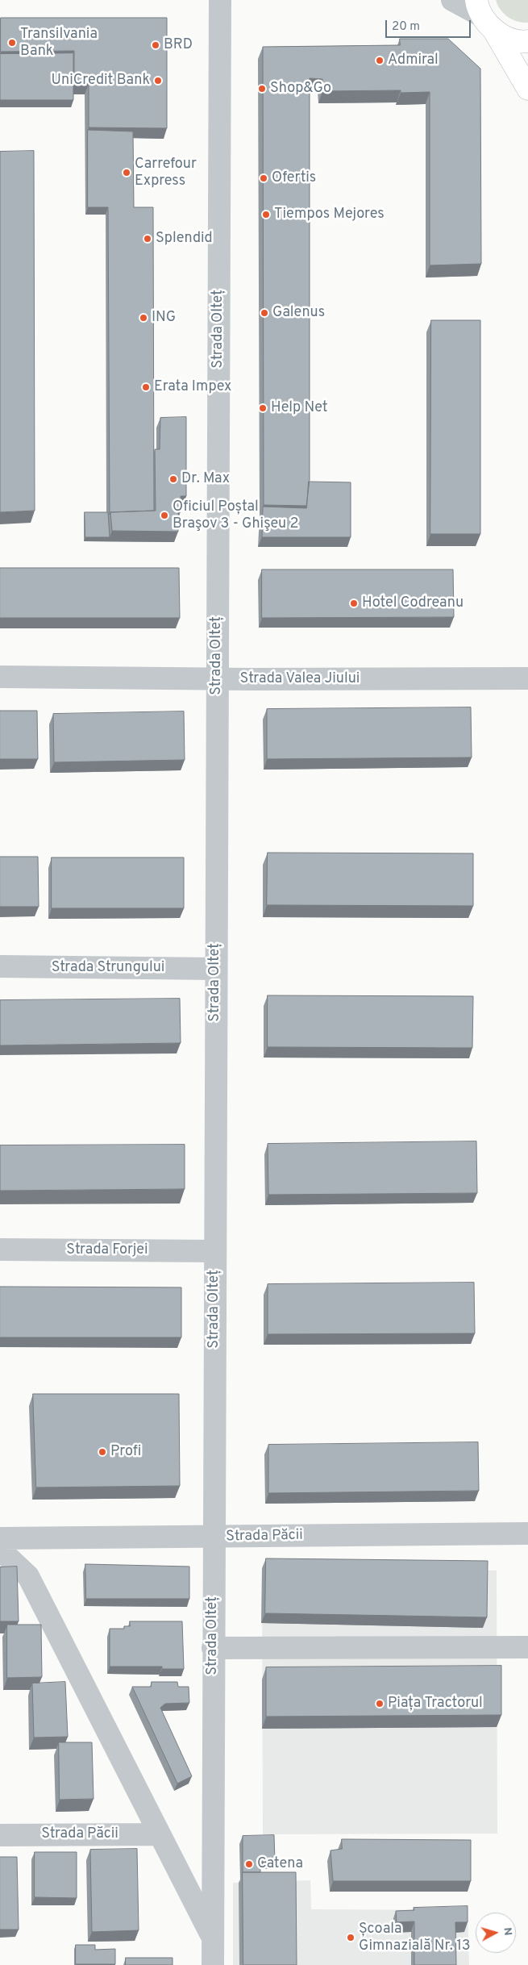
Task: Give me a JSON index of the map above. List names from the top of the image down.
{
  "streets": {
    "street": [
      "Strada Olteț",
      "Strada Valea Jiului",
      "Strada Strungului",
      "Strada Forjei",
      "Strada Păcii"
    ]
  },
  "crossings": [
    ["Strada Olteț", "Strada Valea Jiului"],
    ["Strada Olteț", "Strada Strungului"],
    ["Strada Olteț", "Strada Forjei"],
    ["Strada Olteț", "Strada Păcii"]
  ],
  "places": [
    "Transilvania Bank",
    "BRD",
    "Admiral",
    "UniCredit Bank",
    "Shop&Go",
    "Carrefour Express",
    "Ofertis",
    "Tiempos Mejores",
    "Splendid",
    "Galenus",
    "ING",
    "Erata Impex",
    "Help Net",
    "Dr. Max",
    "Oficiul Poștal Braşov 3 - Ghişeu 2",
    "Hotel Codreanu",
    "Profi",
    "Piața Tractorul",
    "Catena",
    "Școala Gimnazială Nr. 13"
  ],
  "scale_bar": "20 m",
  "north": "right"
}
